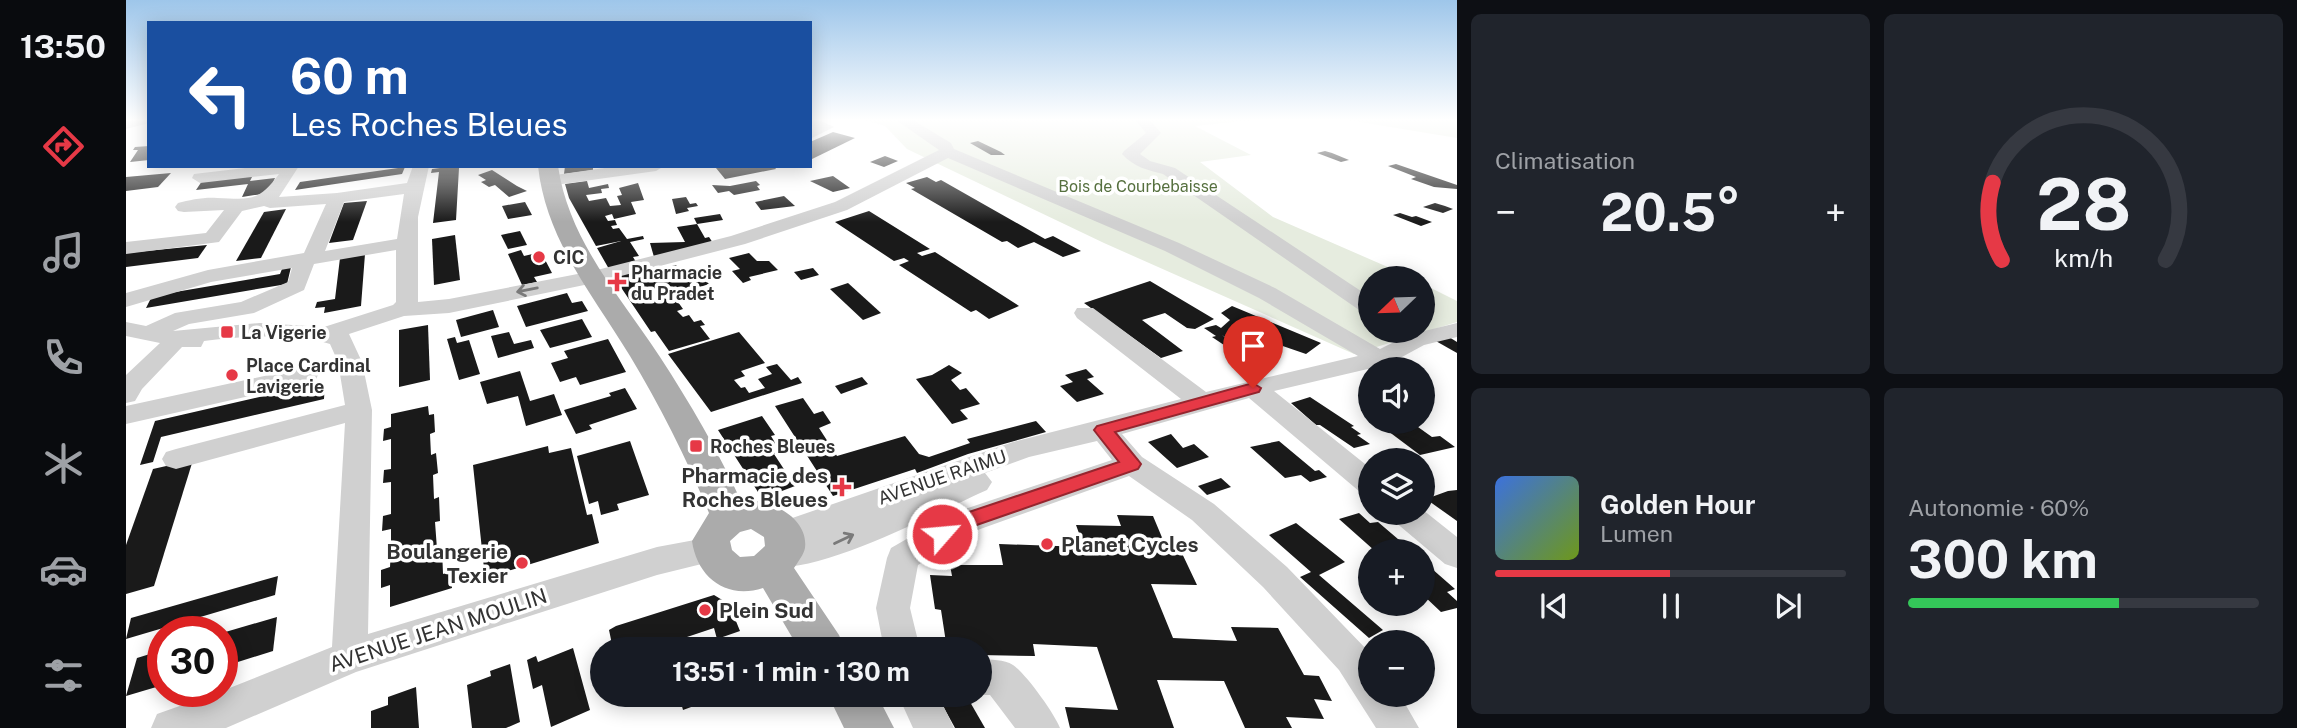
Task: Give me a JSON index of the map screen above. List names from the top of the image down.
{
  "streets": {
    "street": ["AVENUE RAIMU", "AVENUE JEAN MOULIN"]
  },
  "crossings": [
    ["AVENUE RAIMU", "AVENUE JEAN MOULIN"]
  ],
  "parks": ["Bois de Courbebaisse"],
  "places": {
    "other": [
      "CIC",
      "Place Cardinal Lavigerie",
      "Planet Cycles",
      "Boulangerie Texier",
      "Plein Sud"
    ],
    "health": ["Pharmacie du Pradet", "Pharmacie des Roches Bleues"],
    "transit": ["La Vigerie", "Roches Bleues"]
  },
  "north": "bottom left",
  "page": {
    "tabs": "13:50",
    "tile": [
      "Climatisation",
      ["Autonomie · 60%", "300 km"]
    ],
    "turn": ["60 m", "Les Roches Bleues"],
    "heat": ["−", "20.5°", "+"],
    "map_buttons": ["+", "−"],
    "song": ["Golden Hour", "Lumen"],
    "limit": "30",
    "trip": "13:51 · 1 min · 130 m",
    "gauge": ["28", "km/h"]
  }
}
